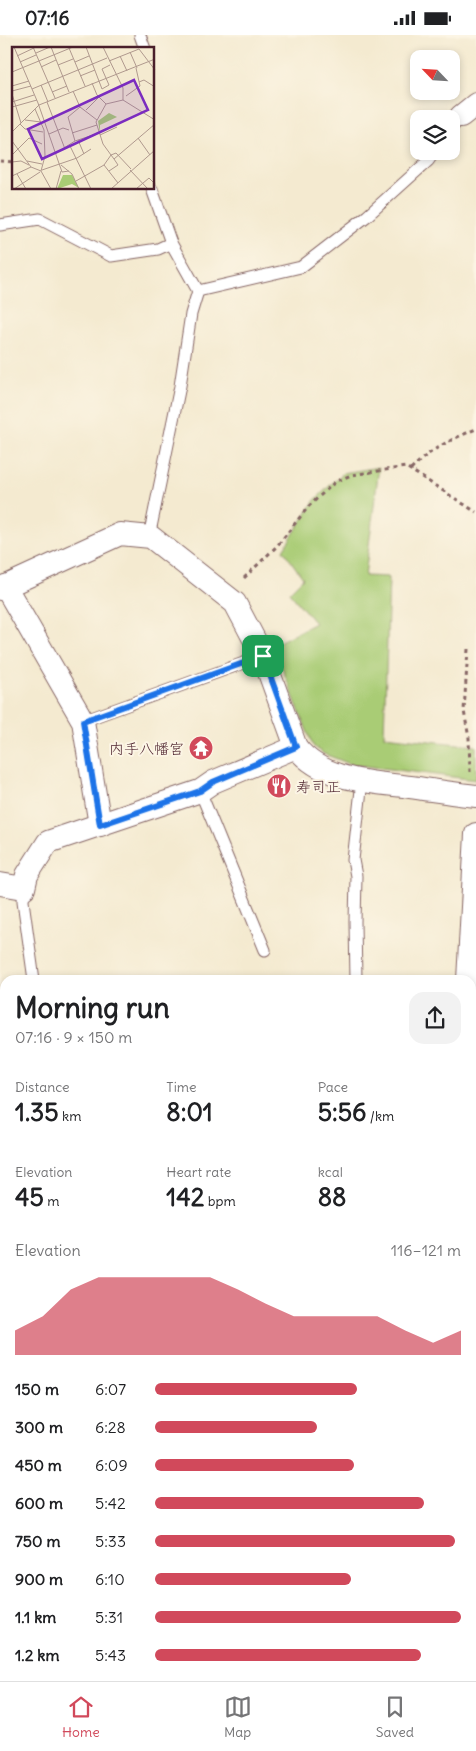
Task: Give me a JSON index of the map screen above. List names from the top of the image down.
{
  "places": {
    "temple": ["内手八幡宮"],
    "restaurant": ["寿司正"]
  },
  "north": "top left",
  "page": {
    "status": "07:16",
    "heading": ["Morning run", "07:16 · 9 × 150 m"],
    "stats": [
      ["Distance", "1.35 km"],
      ["Time", "8:01"],
      ["Pace", "5:56 /km"],
      ["Elevation", "45 m"],
      ["Heart rate", "142 bpm"],
      ["kcal", "88"]
    ],
    "chart": ["Elevation", "116–121 m"],
    "list": [
      {
        "name": "150 m",
        "note": "6:07"
      },
      {
        "name": "300 m",
        "note": "6:28"
      },
      {
        "name": "450 m",
        "note": "6:09"
      },
      {
        "name": "600 m",
        "note": "5:42"
      },
      {
        "name": "750 m",
        "note": "5:33"
      },
      {
        "name": "900 m",
        "note": "6:10"
      },
      {
        "name": "1.1 km",
        "note": "5:31"
      },
      {
        "name": "1.2 km",
        "note": "5:43"
      }
    ],
    "tabs": ["Home", "Map", "Saved"]
  }
}
